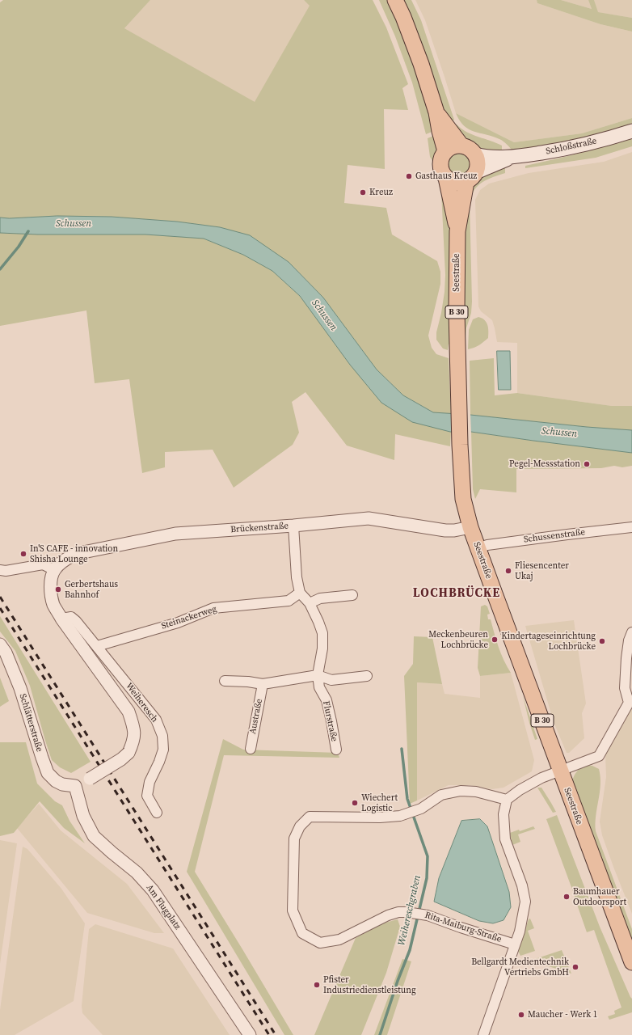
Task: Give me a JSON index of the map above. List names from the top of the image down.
{
  "streets": {
    "main road": ["Schloßstraße", "Seestraße", "B 30"],
    "street": [
      "Brückenstraße",
      "Schussenstraße",
      "Steinackerweg",
      "Weiheresch",
      "Austraße",
      "Flurstraße",
      "Schlätterstraße",
      "Am Flugplatz",
      "Rita-Maiburg-Straße"
    ]
  },
  "crossings": [
    ["Schloßstraße", "Seestraße"],
    ["Seestraße", "Brückenstraße"],
    ["Seestraße", "Schussenstraße"],
    ["Steinackerweg", "Weiheresch"],
    ["Schlätterstraße", "Am Flugplatz"]
  ],
  "districts": ["LOCHBRÜCKE"],
  "water": ["Schussen", "Weihereschgraben"],
  "places": [
    "Gasthaus Kreuz",
    "Kreuz",
    "Pegel-Messstation",
    "In'S CAFE - innovation Shisha Lounge",
    "Fliesencenter Ukaj",
    "Gerbertshaus Bahnhof",
    "Meckenbeuren Lochbrücke",
    "Kindertageseinrichtung Lochbrücke",
    "Wiechert Logistic",
    "Baumhauer Outdoorsport",
    "Bellgardt Medientechnik Vertriebs GmbH",
    "Pfister Industriedienstleistung",
    "Maucher - Werk 1"
  ]
}
